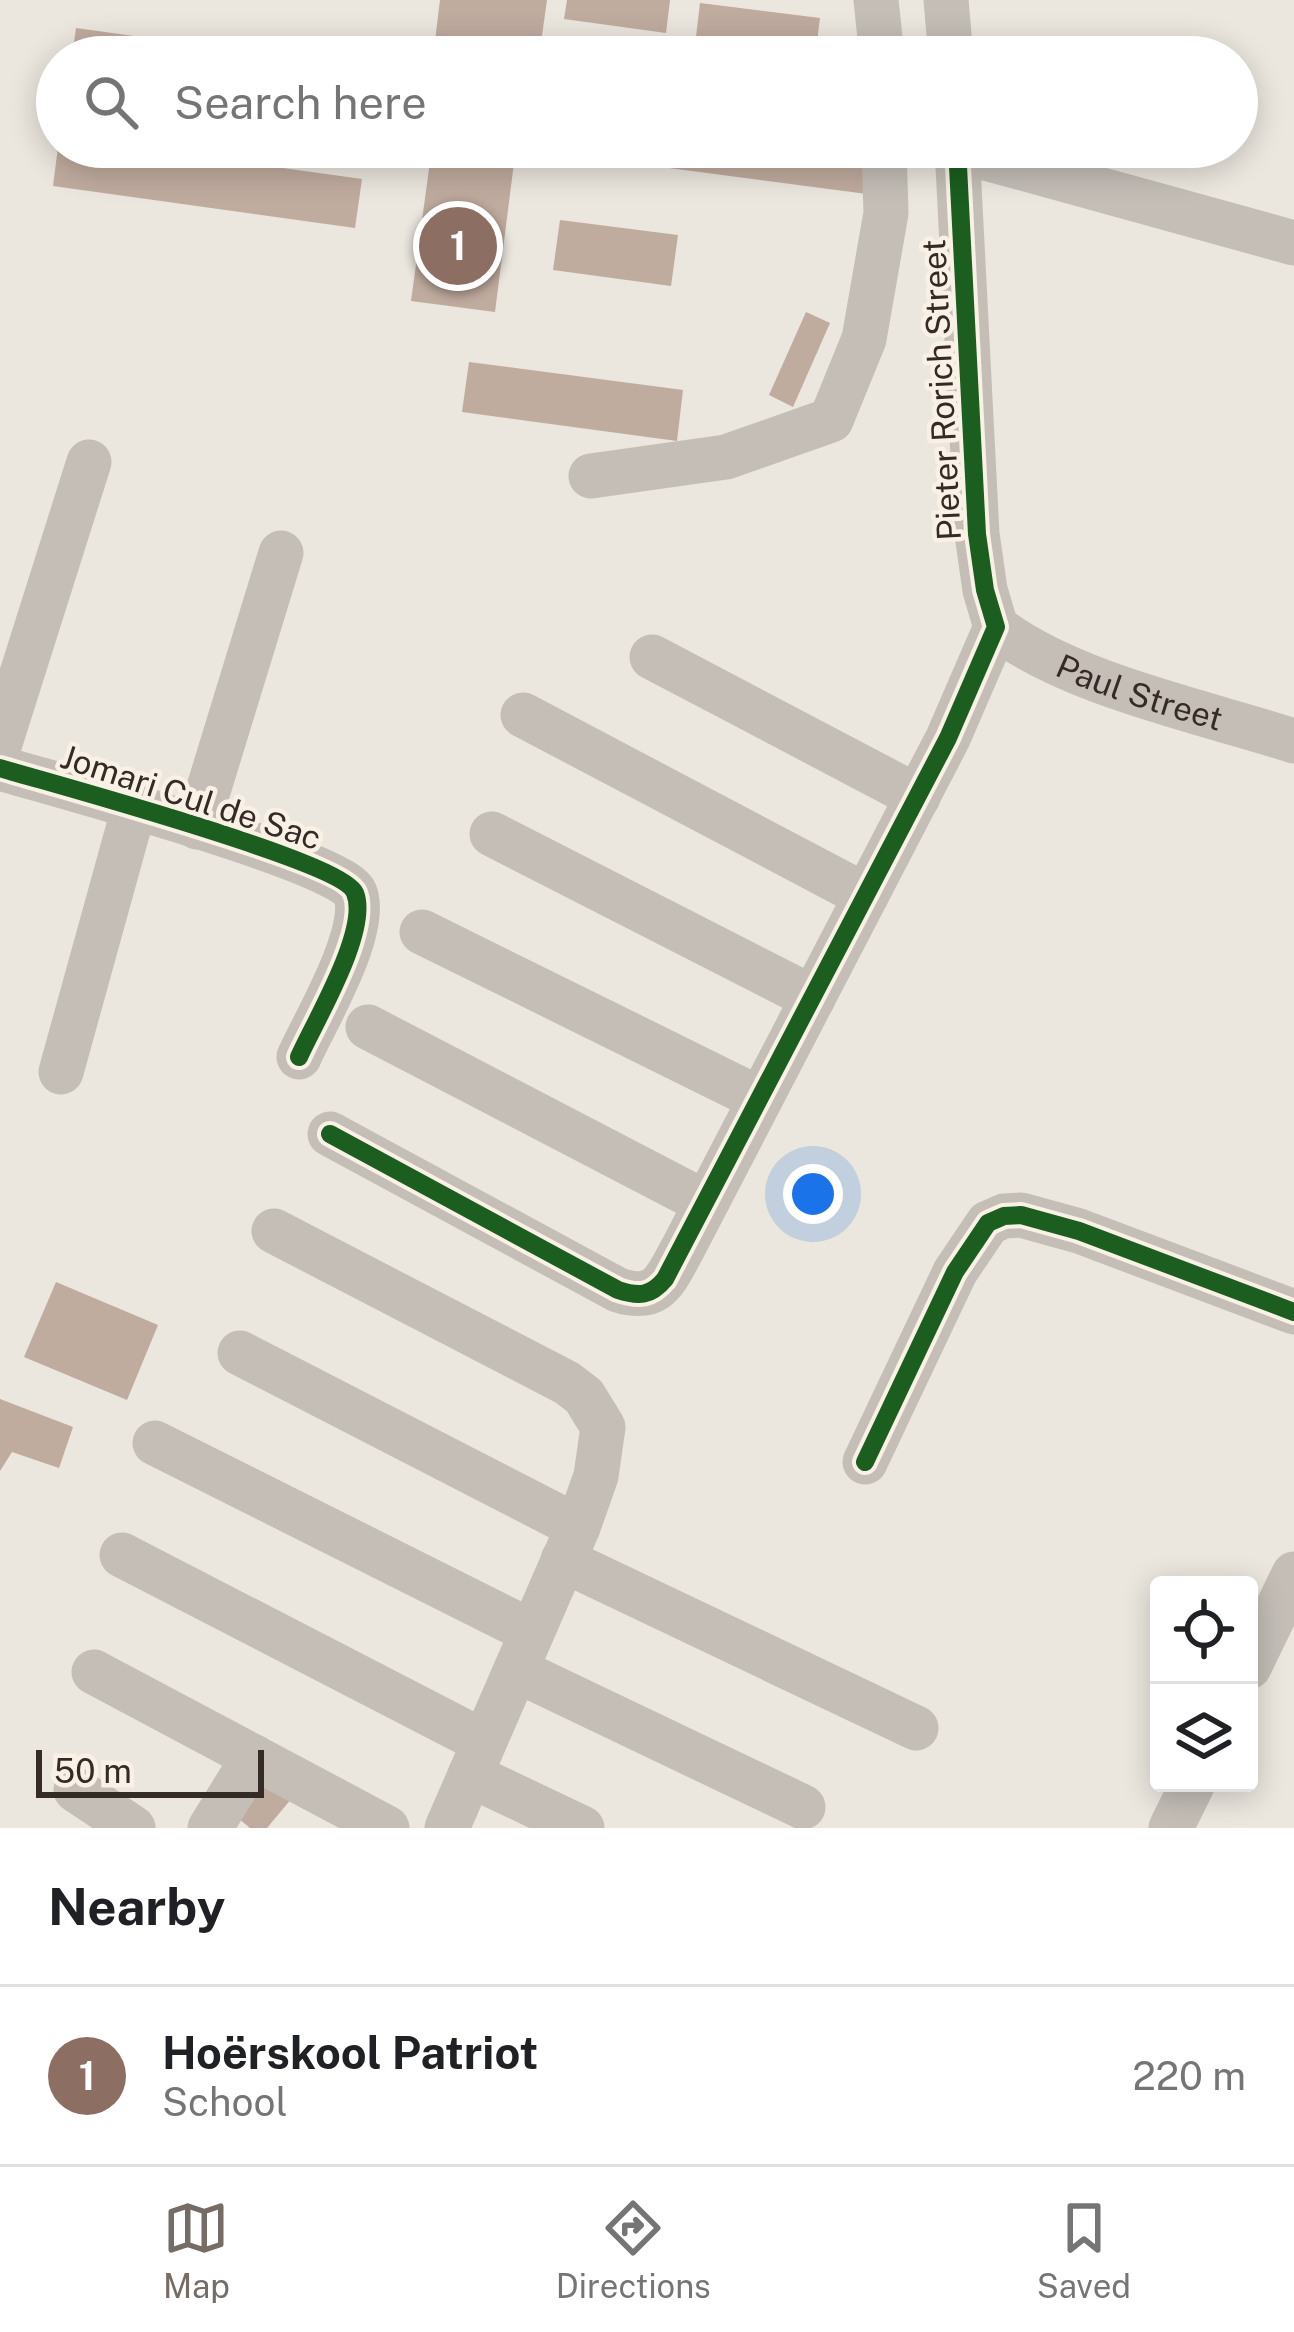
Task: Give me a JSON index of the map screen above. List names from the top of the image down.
{
  "streets": {
    "street": ["Pieter Rorich Street", "Paul Street", "Jomari Cul de Sac"]
  },
  "crossings": [
    ["Pieter Rorich Street", "Paul Street"]
  ],
  "scale_bar": "50 m",
  "page": {
    "search": "Search here",
    "pins": "1",
    "scale": "50 m",
    "heading": "Nearby",
    "list": [
      {
        "mark": "1",
        "name": "Hoërskool Patriot",
        "note": "School",
        "value": "220 m"
      }
    ],
    "nav": ["Map", "Directions", "Saved"]
  }
}
